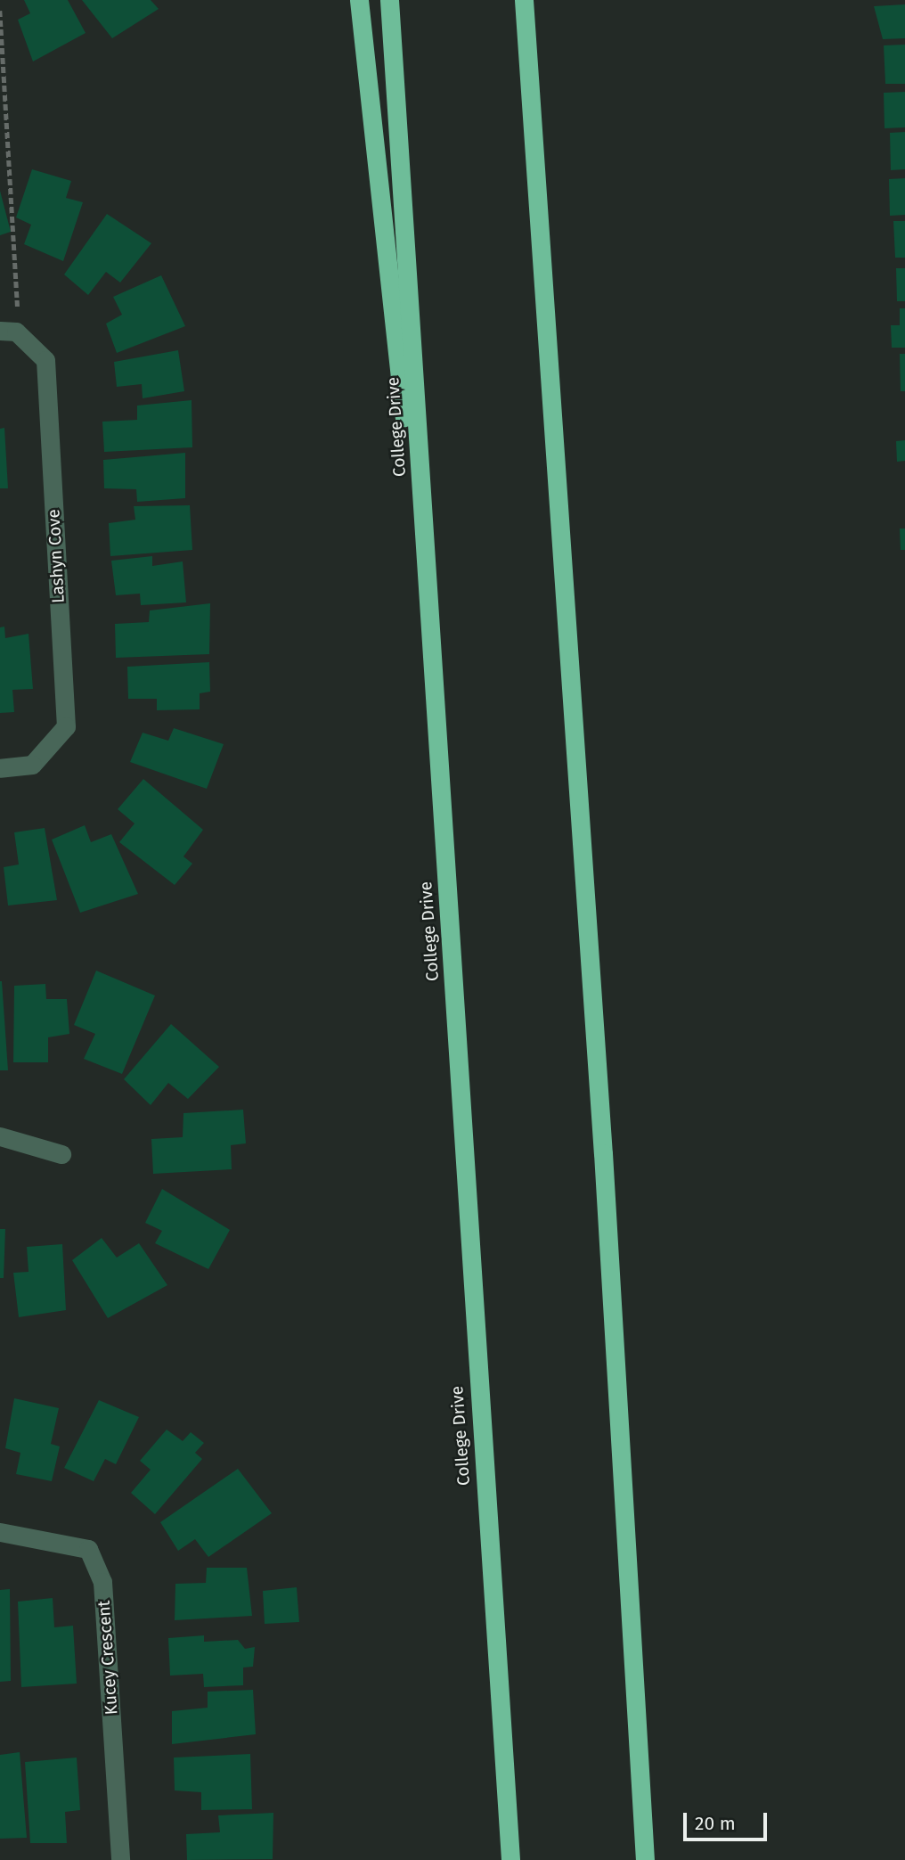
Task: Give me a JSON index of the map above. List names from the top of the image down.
{
  "streets": {
    "highway": ["College Drive"],
    "street": ["Lashyn Cove", "Kucey Crescent"]
  },
  "scale_bar": "20 m"
}
